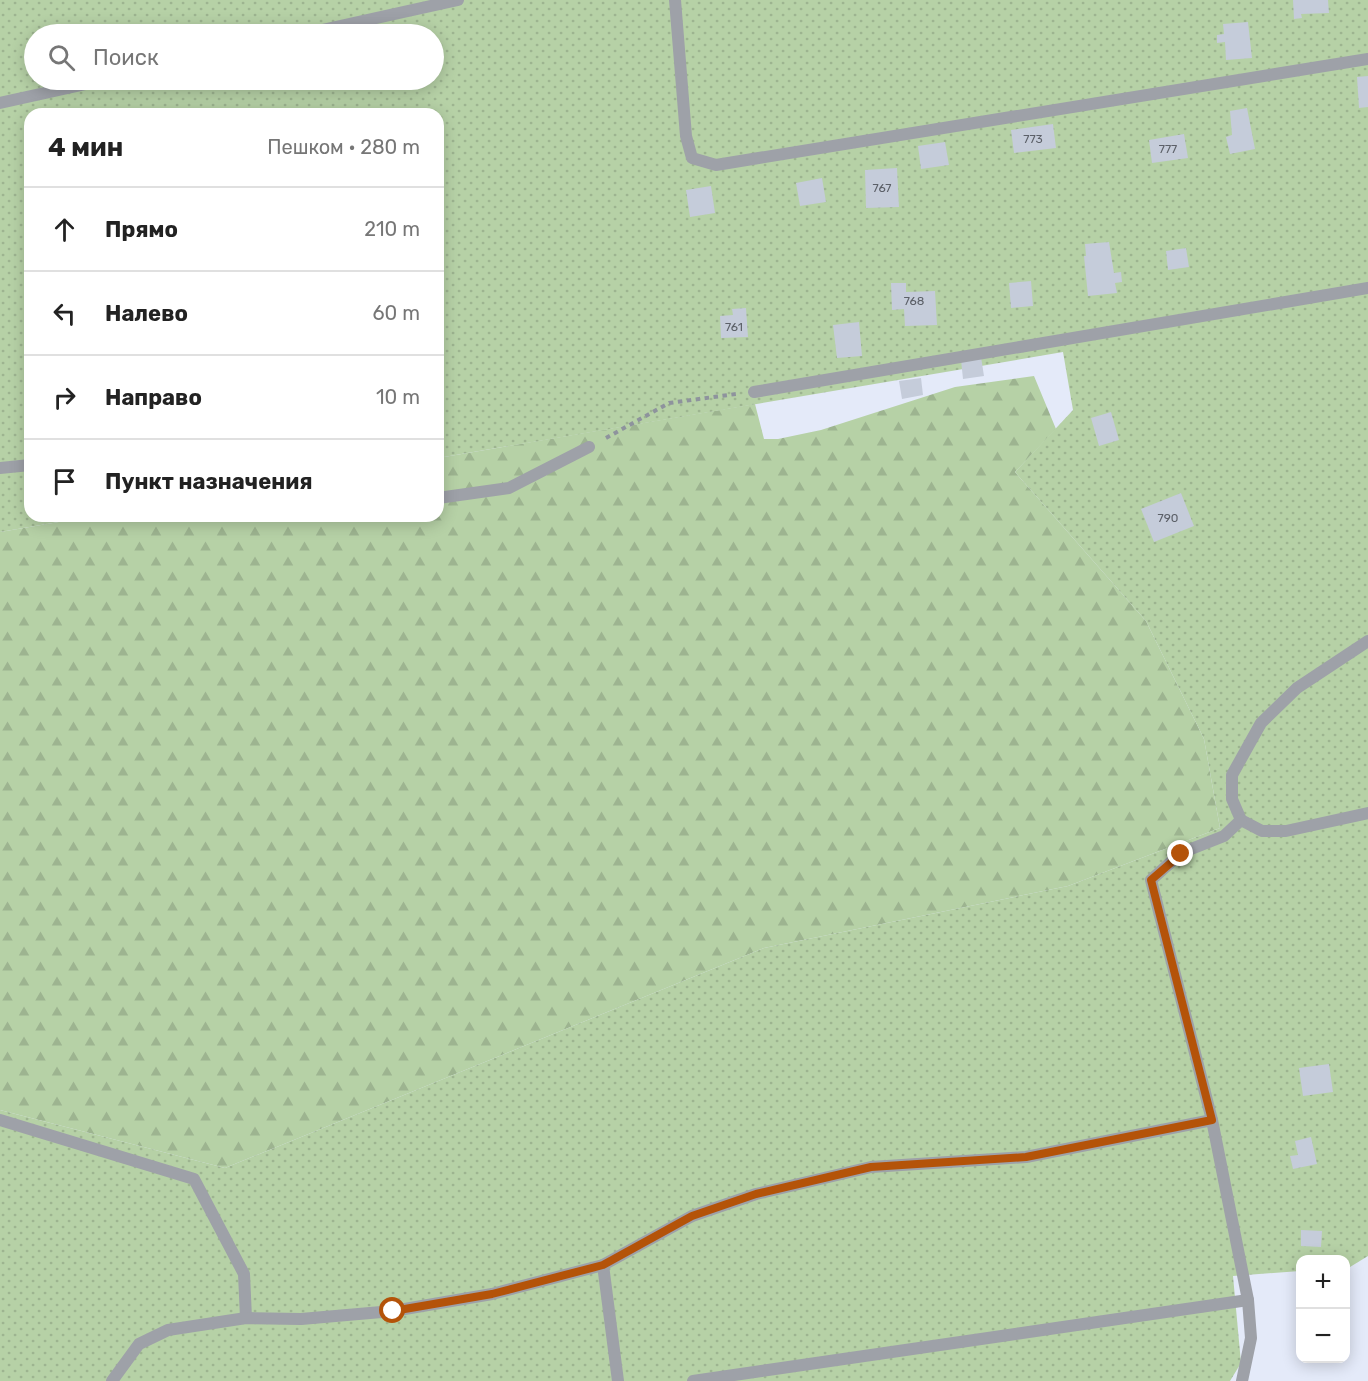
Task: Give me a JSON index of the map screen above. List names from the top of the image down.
{
  "house_numbers": [
    "773",
    "777",
    "767",
    "768",
    "761",
    "790"
  ],
  "page": {
    "search": "Поиск",
    "heading": ["4 мин", "Пешком · 280 m"],
    "list": [
      ["Прямо", "210 m"],
      ["Налево", "60 m"],
      ["Направо", "10 m"],
      "Пункт назначения"
    ],
    "map_buttons": ["+", "−"]
  }
}
